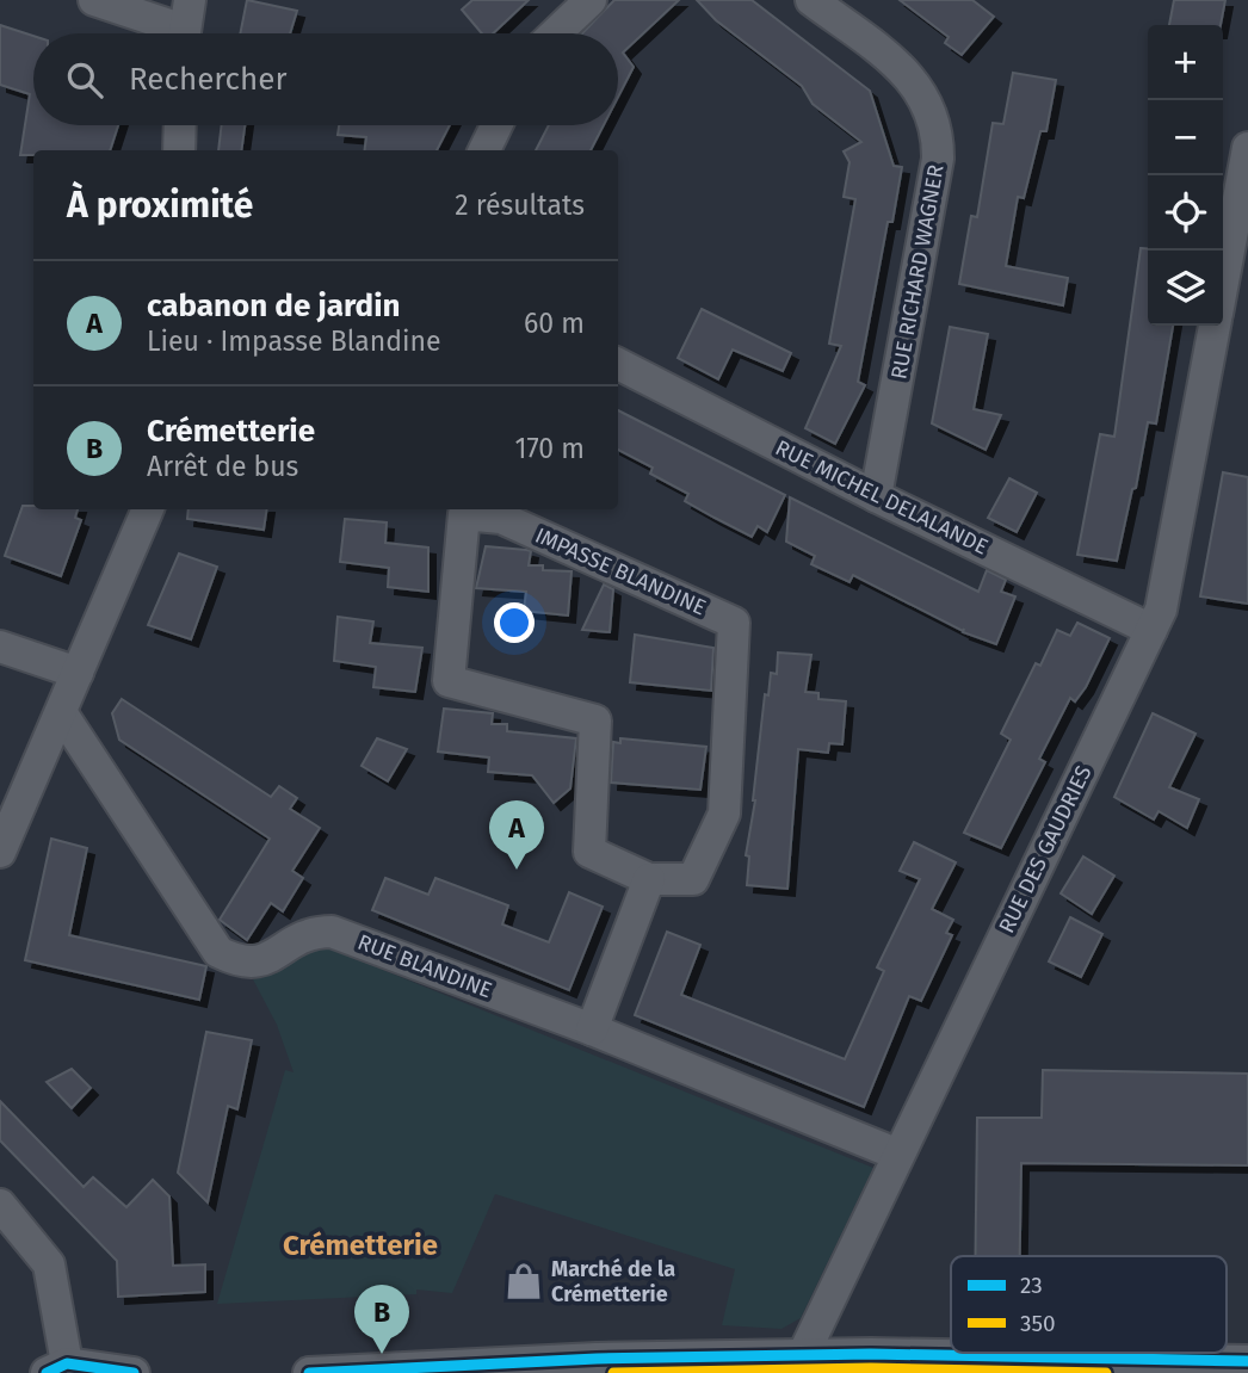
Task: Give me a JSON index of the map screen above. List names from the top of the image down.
{
  "streets": {
    "street": [
      "RUE RICHARD WAGNER",
      "RUE MICHEL DELALANDE",
      "IMPASSE BLANDINE",
      "RUE DES GAUDRIES",
      "RUE BLANDINE"
    ]
  },
  "crossings": [
    ["RUE RICHARD WAGNER", "RUE MICHEL DELALANDE"],
    ["RUE MICHEL DELALANDE", "RUE DES GAUDRIES"],
    ["RUE DES GAUDRIES", "RUE BLANDINE"]
  ],
  "districts": ["Crémetterie"],
  "places": {
    "shop": ["Marché de la Crémetterie"]
  },
  "lines": ["transit line 23", "transit line 350"],
  "legend": ["23", "350"],
  "page": {
    "map_buttons": ["+", "−"],
    "search": "Rechercher",
    "heading": ["À proximité", "2 résultats"],
    "list": [
      {
        "mark": "A",
        "name": "cabanon de jardin",
        "note": "Lieu · Impasse Blandine",
        "value": "60 m"
      },
      {
        "mark": "B",
        "name": "Crémetterie",
        "note": "Arrêt de bus",
        "value": "170 m"
      }
    ],
    "pins": ["A", "B"]
  }
}
